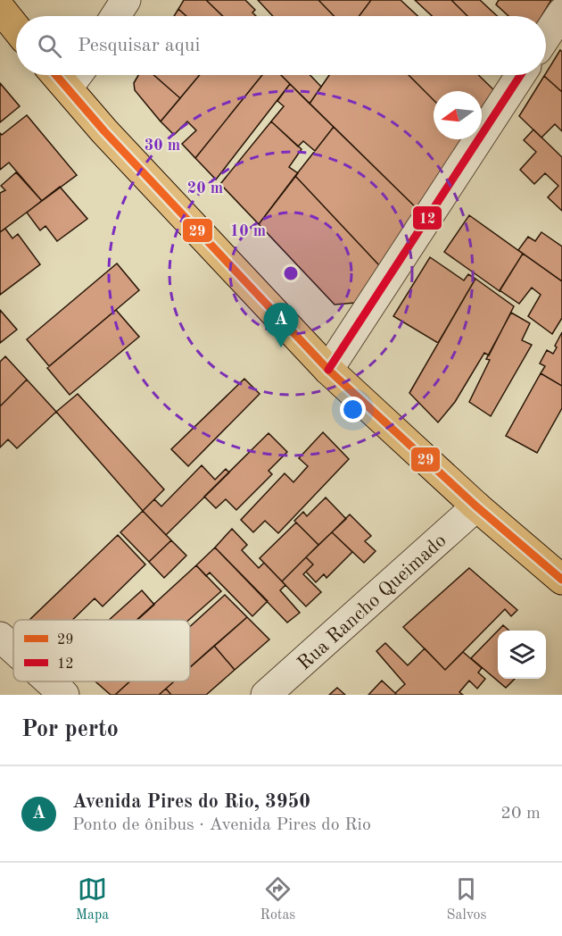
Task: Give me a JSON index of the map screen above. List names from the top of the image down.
{
  "streets": {
    "street": ["Rua Rancho Queimado"]
  },
  "lines": ["transit line 29", "transit line 12"],
  "legend": ["29", "12"],
  "north": "left",
  "page": {
    "search": "Pesquisar aqui",
    "pins": "A",
    "heading": "Por perto",
    "list": [
      {
        "mark": "A",
        "name": "Avenida Pires do Rio, 3950",
        "note": "Ponto de ônibus · Avenida Pires do Rio",
        "value": "20 m"
      }
    ],
    "nav": ["Mapa", "Rotas", "Salvos"]
  },
  "rings": ["30 m", "20 m", "10 m"]
}
